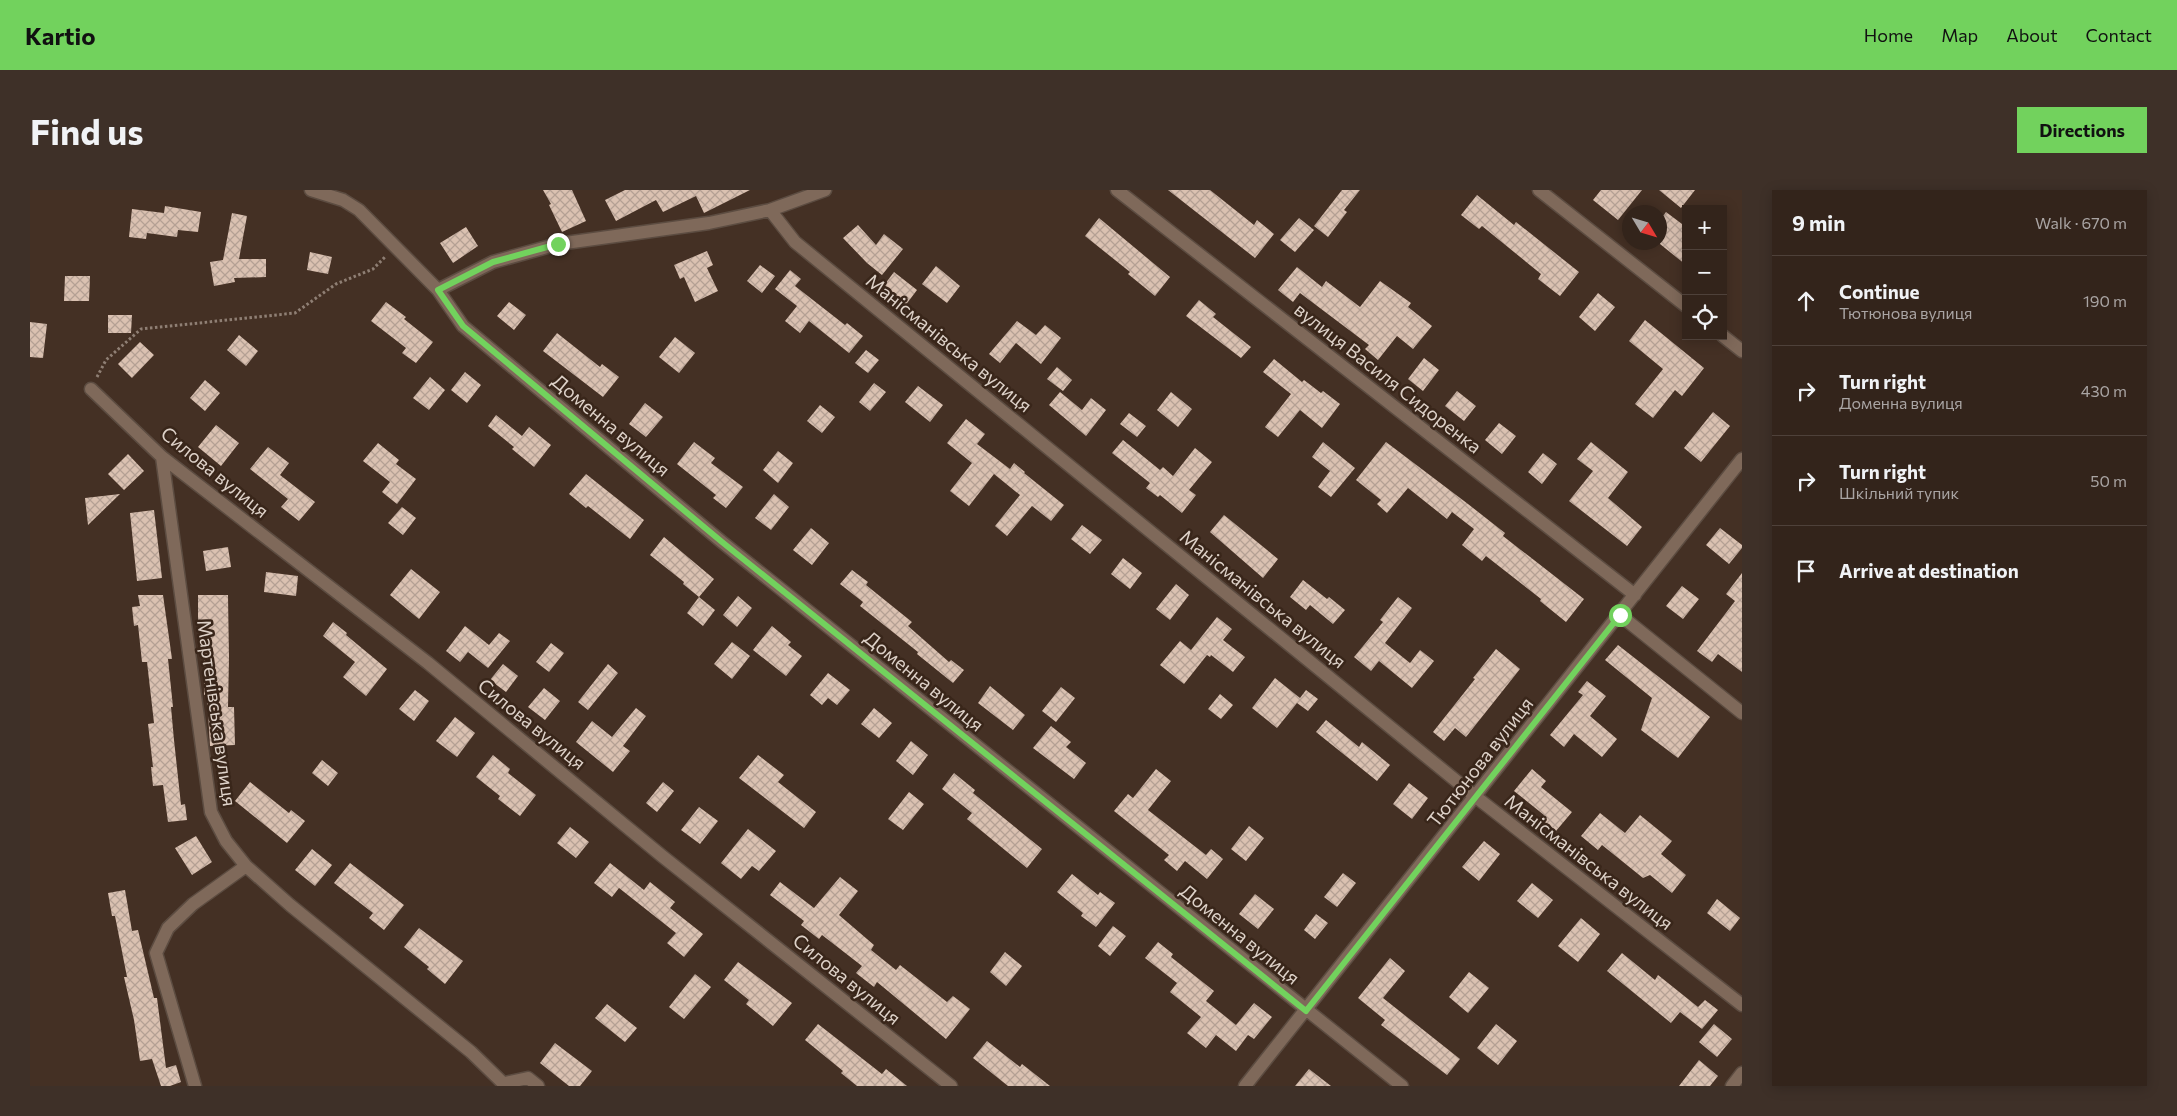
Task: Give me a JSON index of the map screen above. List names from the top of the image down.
{
  "streets": {
    "street": [
      "Манісманівська вулиця",
      "вулиця Василя Сидоренка",
      "Доменна вулиця",
      "Силова вулиця",
      "Мартенівська вулиця",
      "Тютюнова вулиця"
    ]
  },
  "crossings": [
    ["Манісманівська вулиця", "Тютюнова вулиця"],
    ["вулиця Василя Сидоренка", "Тютюнова вулиця"],
    ["Доменна вулиця", "Тютюнова вулиця"],
    ["Силова вулиця", "Мартенівська вулиця"]
  ],
  "north": "bottom right",
  "page": {
    "header": "Kartio",
    "nav": [
      "Home",
      "Map",
      "About",
      "Contact"
    ],
    "buttons": "Directions",
    "title": "Find us",
    "heading": ["9 min", "Walk · 670 m"],
    "map_buttons": ["+", "−"],
    "list": [
      ["Continue", "Тютюнова вулиця", "190 m"],
      ["Turn right", "Доменна вулиця", "430 m"],
      ["Turn right", "Шкільний тупик", "50 m"],
      "Arrive at destination"
    ]
  }
}
